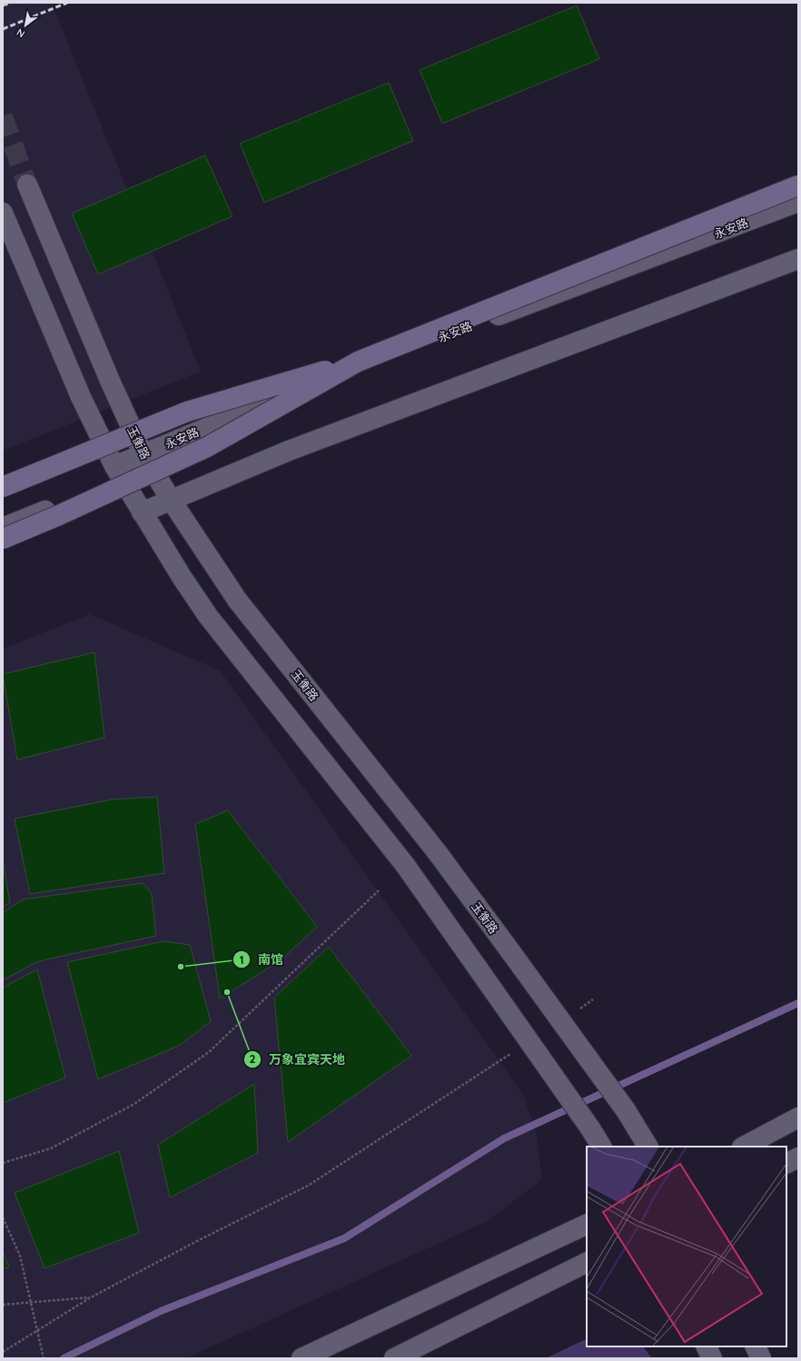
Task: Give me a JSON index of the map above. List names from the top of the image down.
{
  "streets": {
    "street": ["永安路", "玉衡路"]
  },
  "crossings": [
    ["永安路", "玉衡路"]
  ],
  "places": ["南馆", "万象宜宾天地"],
  "north": "bottom left"
}
